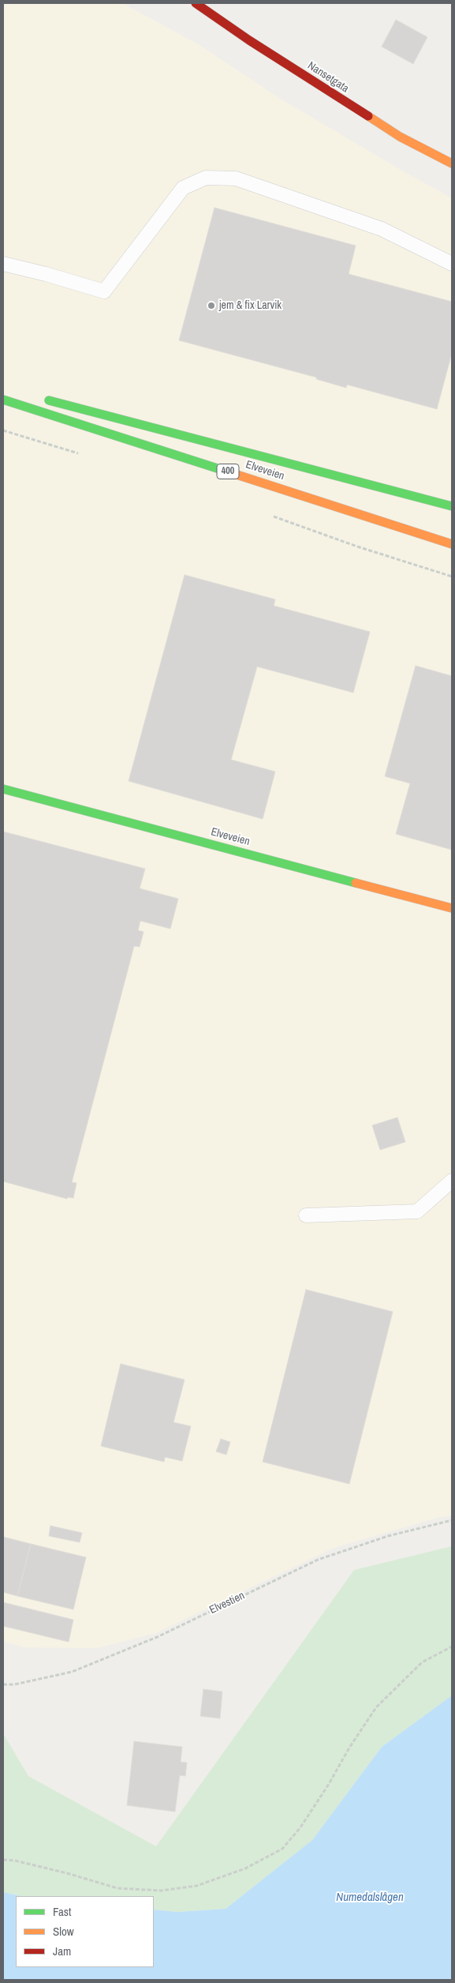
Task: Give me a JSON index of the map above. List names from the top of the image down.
{
  "streets": {
    "main road": ["Nansetgata", "Elveveien", "400"],
    "path": ["Elvestien"]
  },
  "water": ["Numedalslågen"],
  "places": ["jem & fix Larvik"],
  "legend": ["Fast", "Slow", "Jam"]
}
